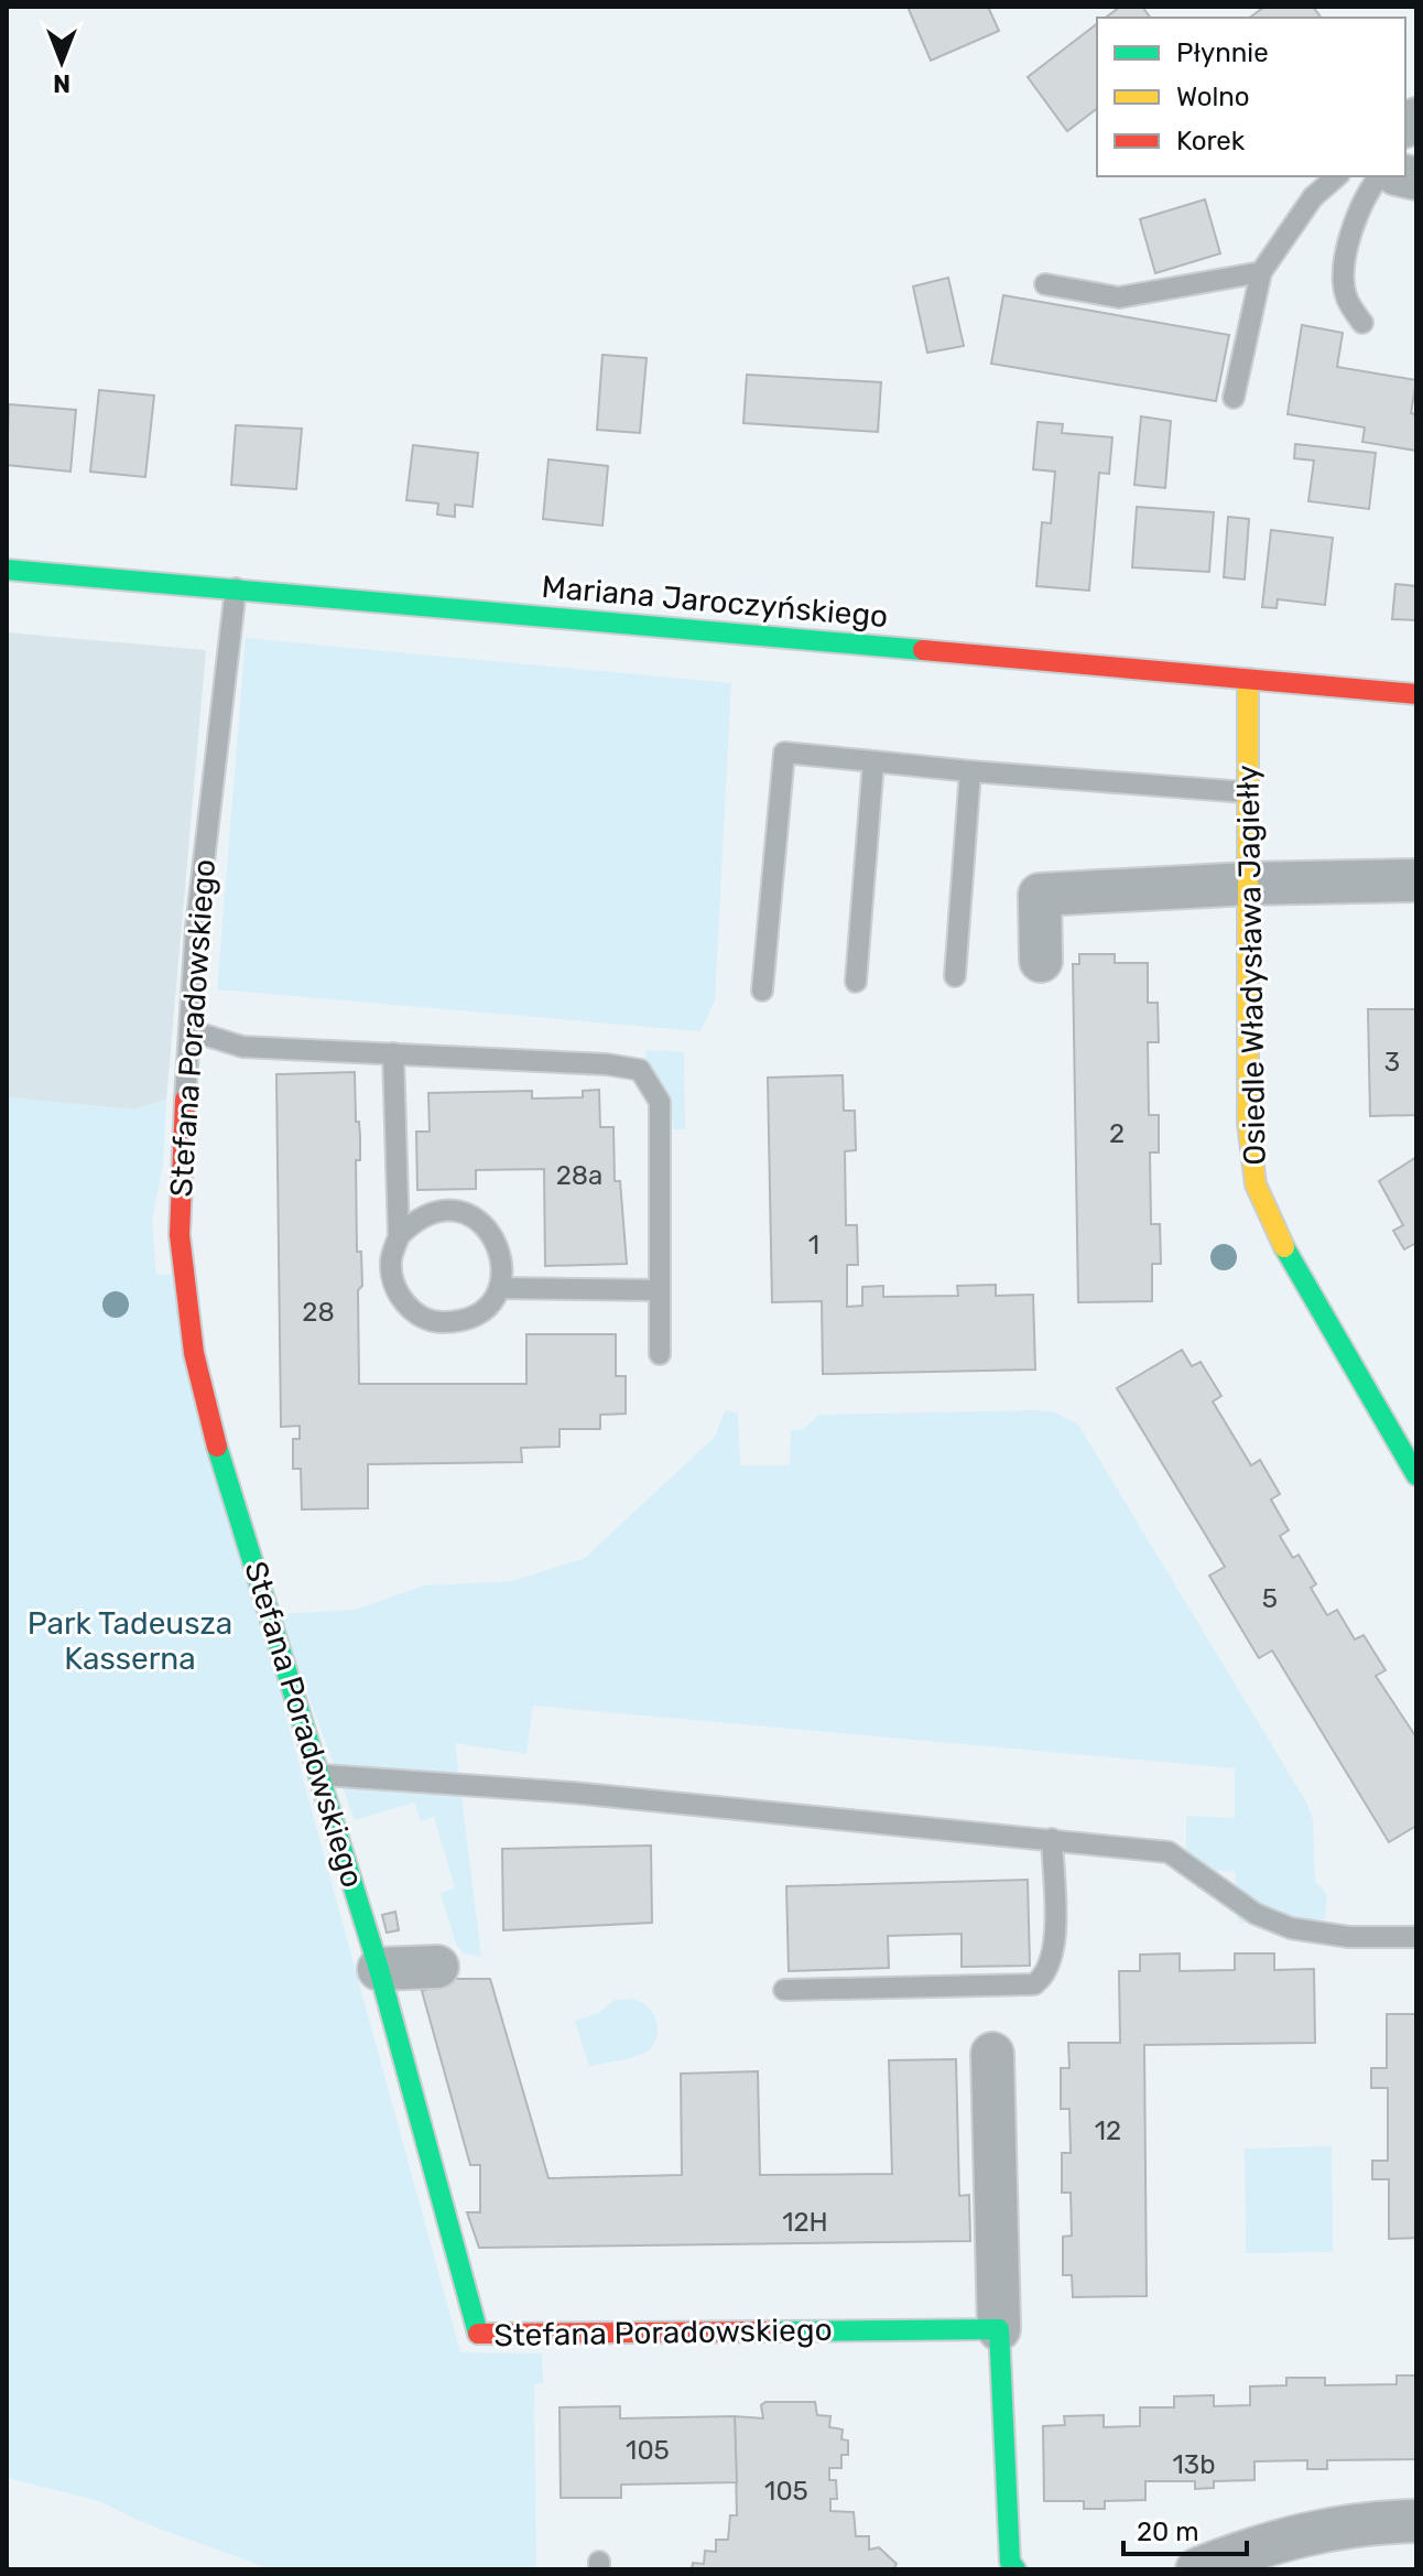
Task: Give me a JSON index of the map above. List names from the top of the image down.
{
  "streets": {
    "street": ["Mariana Jaroczyńskiego", "Osiedle Władysława Jagiełły", "Stefana Poradowskiego"]
  },
  "crossings": [
    ["Mariana Jaroczyńskiego", "Osiedle Władysława Jagiełły"],
    ["Mariana Jaroczyńskiego", "Stefana Poradowskiego"]
  ],
  "parks": ["Park Tadeusza Kasserna"],
  "house_numbers": [
    "3",
    "2",
    "28a",
    "1",
    "28",
    "5",
    "12",
    "12H",
    "105",
    "13b",
    "105"
  ],
  "legend": ["Płynnie", "Wolno", "Korek"],
  "scale_bar": "20 m",
  "north": "bottom"
}
